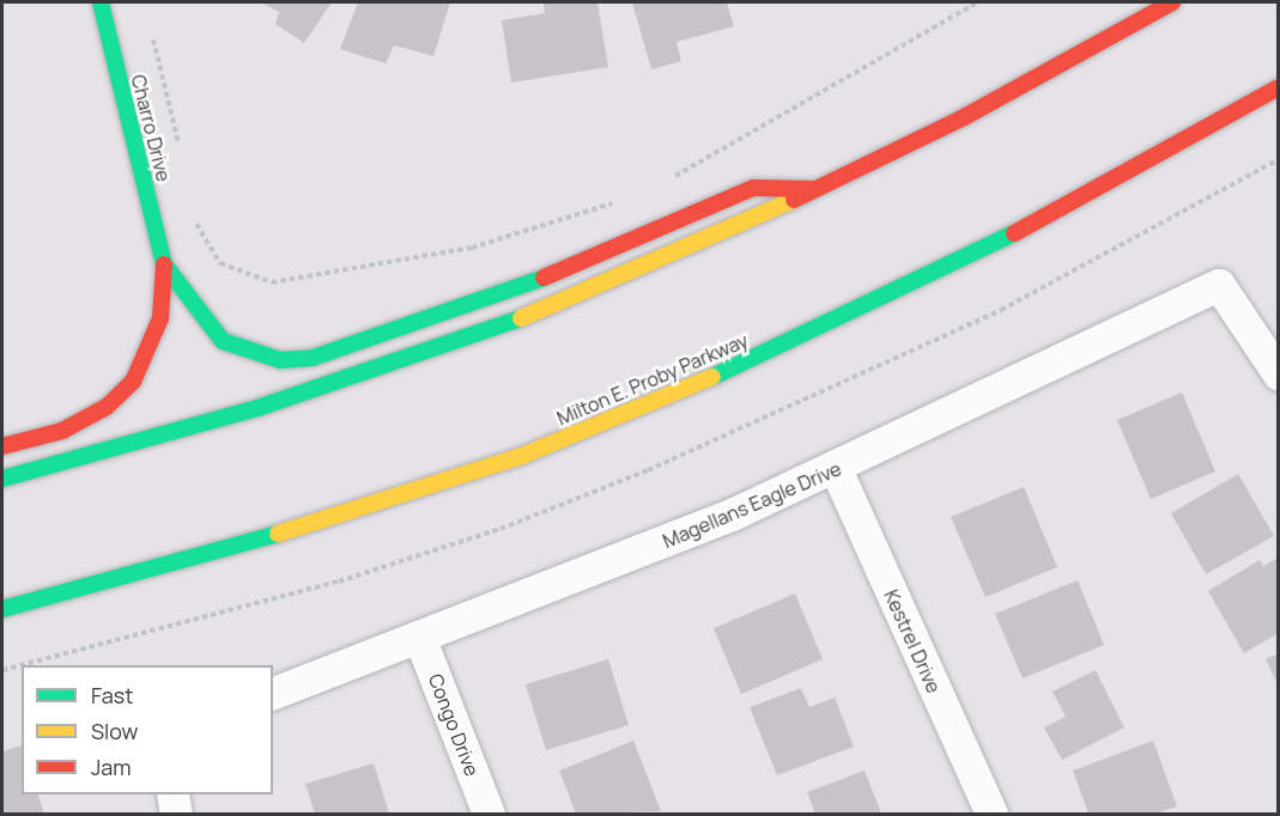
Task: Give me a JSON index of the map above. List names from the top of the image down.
{
  "streets": {
    "main road": ["Charro Drive", "Milton E. Proby Parkway"],
    "street": ["Magellans Eagle Drive", "Kestrel Drive", "Congo Drive"]
  },
  "crossings": [
    ["Magellans Eagle Drive", "Kestrel Drive"],
    ["Magellans Eagle Drive", "Congo Drive"]
  ],
  "legend": ["Fast", "Slow", "Jam"]
}
